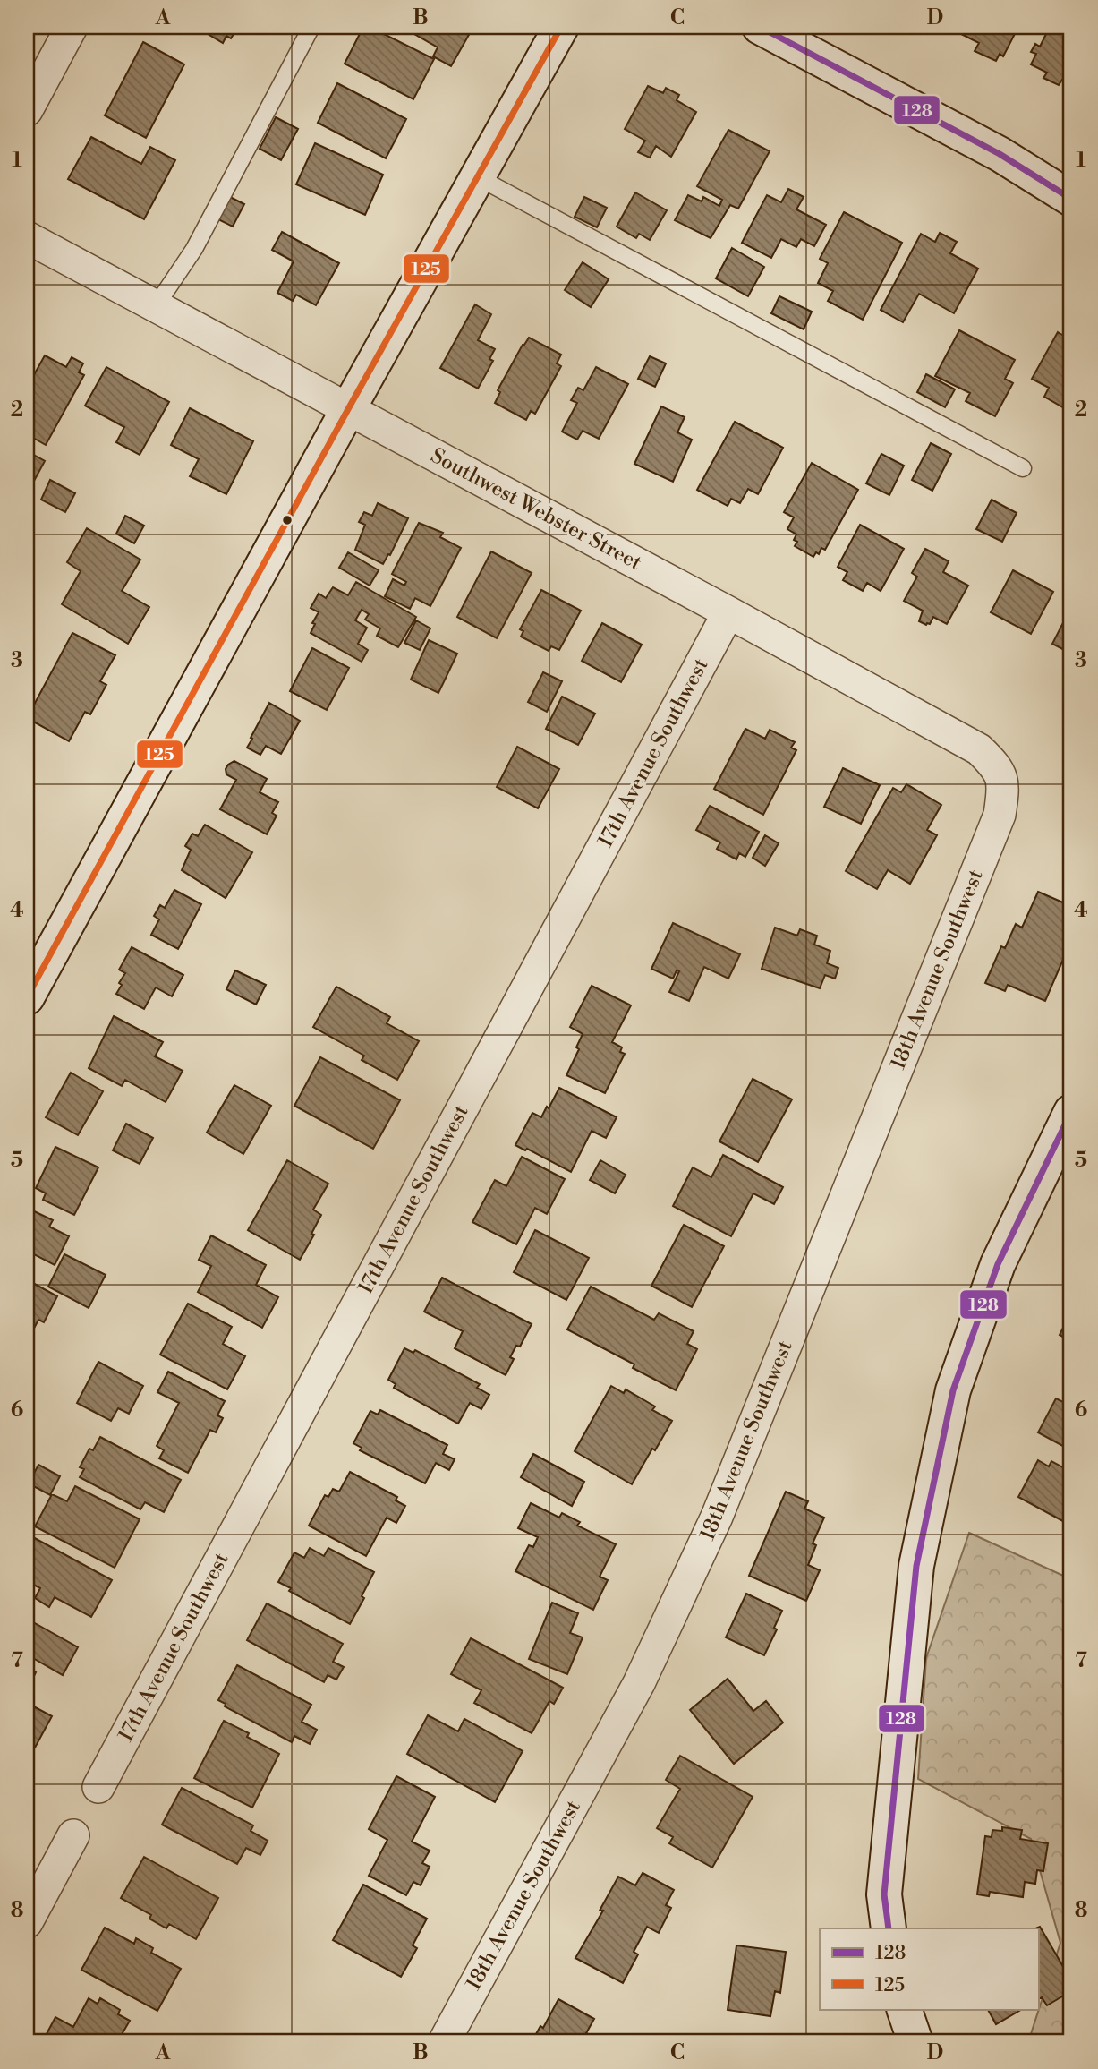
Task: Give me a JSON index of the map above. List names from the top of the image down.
{
  "streets": {
    "street": ["Southwest Webster Street", "17th Avenue Southwest", "18th Avenue Southwest"]
  },
  "crossings": [
    ["Southwest Webster Street", "17th Avenue Southwest"],
    ["Southwest Webster Street", "18th Avenue Southwest"]
  ],
  "lines": ["transit line 128", "transit line 125"],
  "legend": ["128", "125"],
  "grid": {
    "columns": [
      "A",
      "B",
      "C",
      "D"
    ],
    "rows": [
      "1",
      "2",
      "3",
      "4",
      "5",
      "6",
      "7",
      "8"
    ]
  }
}
